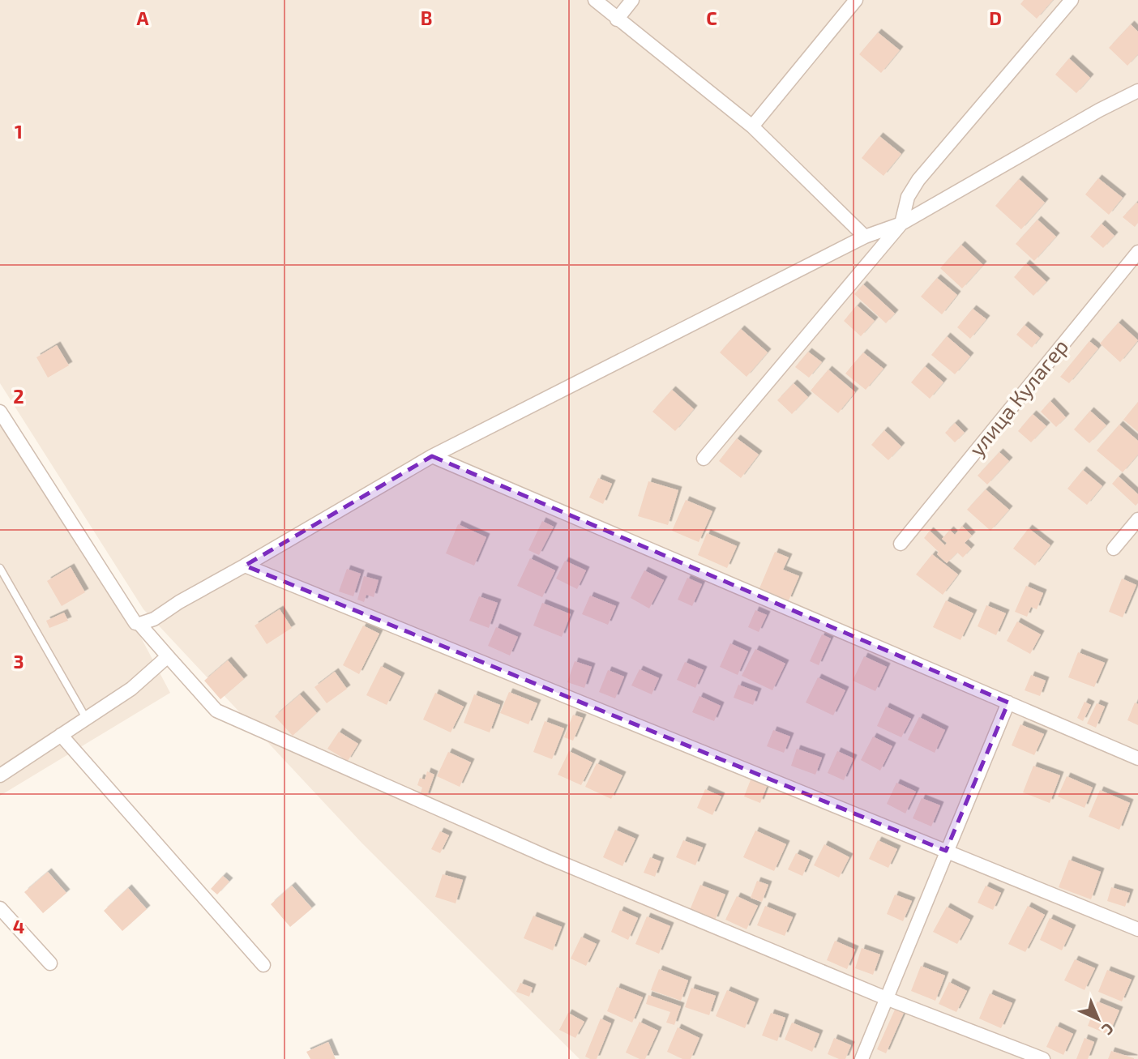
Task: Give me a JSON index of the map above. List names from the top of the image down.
{
  "streets": {
    "street": ["улица Кулагер"]
  },
  "north": "bottom right",
  "grid": {
    "columns": [
      "A",
      "B",
      "C",
      "D"
    ],
    "rows": [
      "1",
      "2",
      "3",
      "4"
    ]
  }
}
